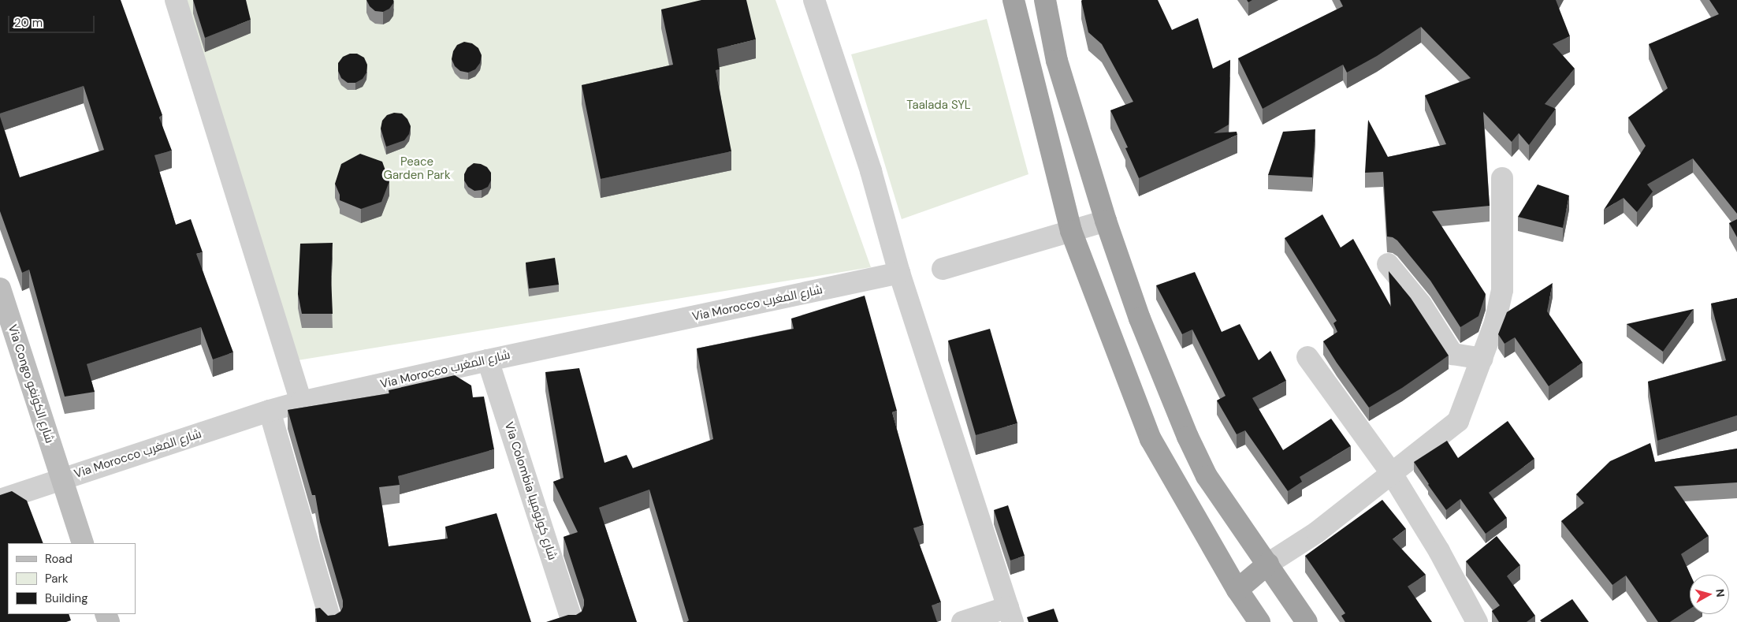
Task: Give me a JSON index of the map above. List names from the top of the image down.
{
  "streets": {
    "main road": ["Via Congo شارع الكونغو"],
    "street": ["Via Morocco شارع المغرب", "Via Colombia شارع كولومبيا"]
  },
  "crossings": [
    ["Via Morocco شارع المغرب", "Via Congo شارع الكونغو"],
    ["Via Morocco شارع المغرب", "Via Colombia شارع كولومبيا"]
  ],
  "parks": ["Taalada SYL", "Peace Garden Park"],
  "legend": ["Road", "Park", "Building"],
  "scale_bar": "20 m",
  "north": "right"
}
